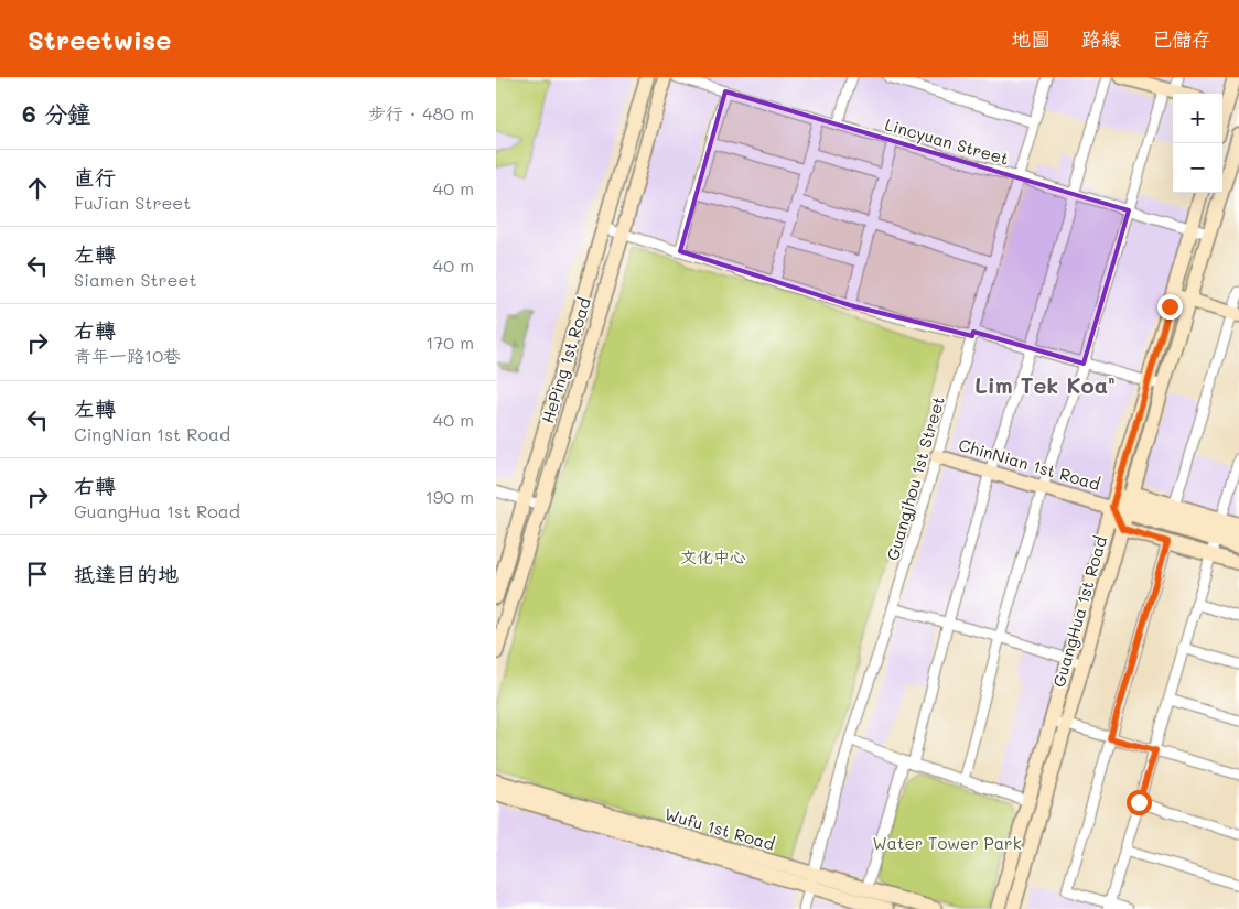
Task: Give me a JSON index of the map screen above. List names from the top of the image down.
{
  "streets": {
    "street": [
      "Lincyuan Street",
      "HePing 1st Road",
      "ChinNian 1st Road",
      "Guangjhou 1st Street",
      "GuangHua 1st Road",
      "Wufu 1st Road"
    ]
  },
  "crossings": [
    ["Lincyuan Street", "Guangjhou 1st Street"],
    ["Lincyuan Street", "GuangHua 1st Road"],
    ["ChinNian 1st Road", "Guangjhou 1st Street"],
    ["ChinNian 1st Road", "GuangHua 1st Road"],
    ["Guangjhou 1st Street", "Wufu 1st Road"]
  ],
  "districts": ["Lim Tek Koaⁿ"],
  "parks": ["文化中心", "Water Tower Park"],
  "page": {
    "header": "Streetwise",
    "nav": ["地圖", "路線", "已儲存"],
    "heading": ["6 分鐘", "步行 · 480 m"],
    "map_buttons": ["+", "−"],
    "list": [
      ["直行", "FuJian Street", "40 m"],
      ["左轉", "Siamen Street", "40 m"],
      ["右轉", "青年一路10巷", "170 m"],
      ["左轉", "CingNian 1st Road", "40 m"],
      ["右轉", "GuangHua 1st Road", "190 m"],
      "抵達目的地"
    ]
  }
}
